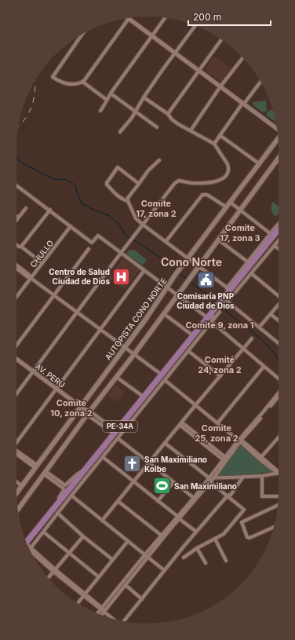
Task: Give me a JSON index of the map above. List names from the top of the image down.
{
  "streets": {
    "highway": ["PE-34A"],
    "main road": ["AUTOPISTA CONO NORTE"],
    "street": ["CHULLO", "AV. PERU"]
  },
  "crossings": [
    ["AUTOPISTA CONO NORTE", "AV. PERU"]
  ],
  "districts": [
    "Comite 17, zona 2",
    "Comite 17, zona 3",
    "Cono Norte",
    "Comite 9, zona 1",
    "Comité 24, zona 2",
    "Comite 10, zona 2",
    "Comite 25, zona 2"
  ],
  "places": {
    "hospital": ["Centro de Salud Ciudad de Dios"],
    "public building": ["Comisaría PNP Ciudad de Dios"],
    "church": ["San Maximiliano Kolbe"],
    "sports": ["San Maximiliano"]
  },
  "scale_bar": "200 m"
}
